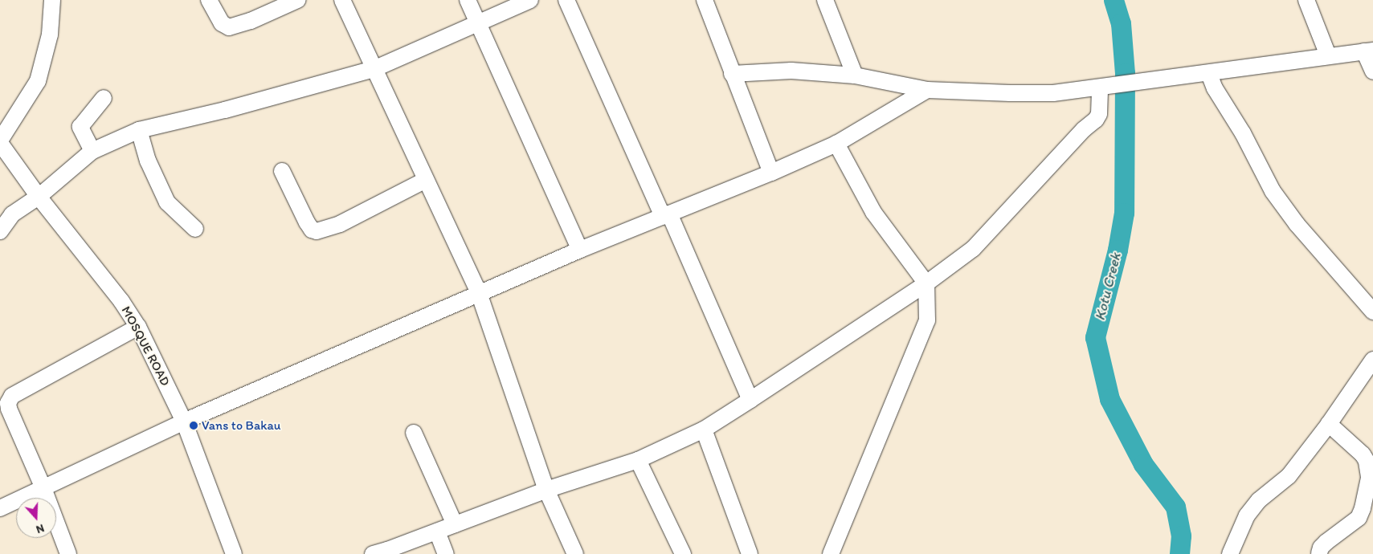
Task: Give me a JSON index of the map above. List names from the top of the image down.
{
  "streets": {
    "street": ["MOSQUE ROAD"]
  },
  "water": ["Kotu Creek"],
  "places": ["Vans to Bakau"],
  "north": "bottom"
}
